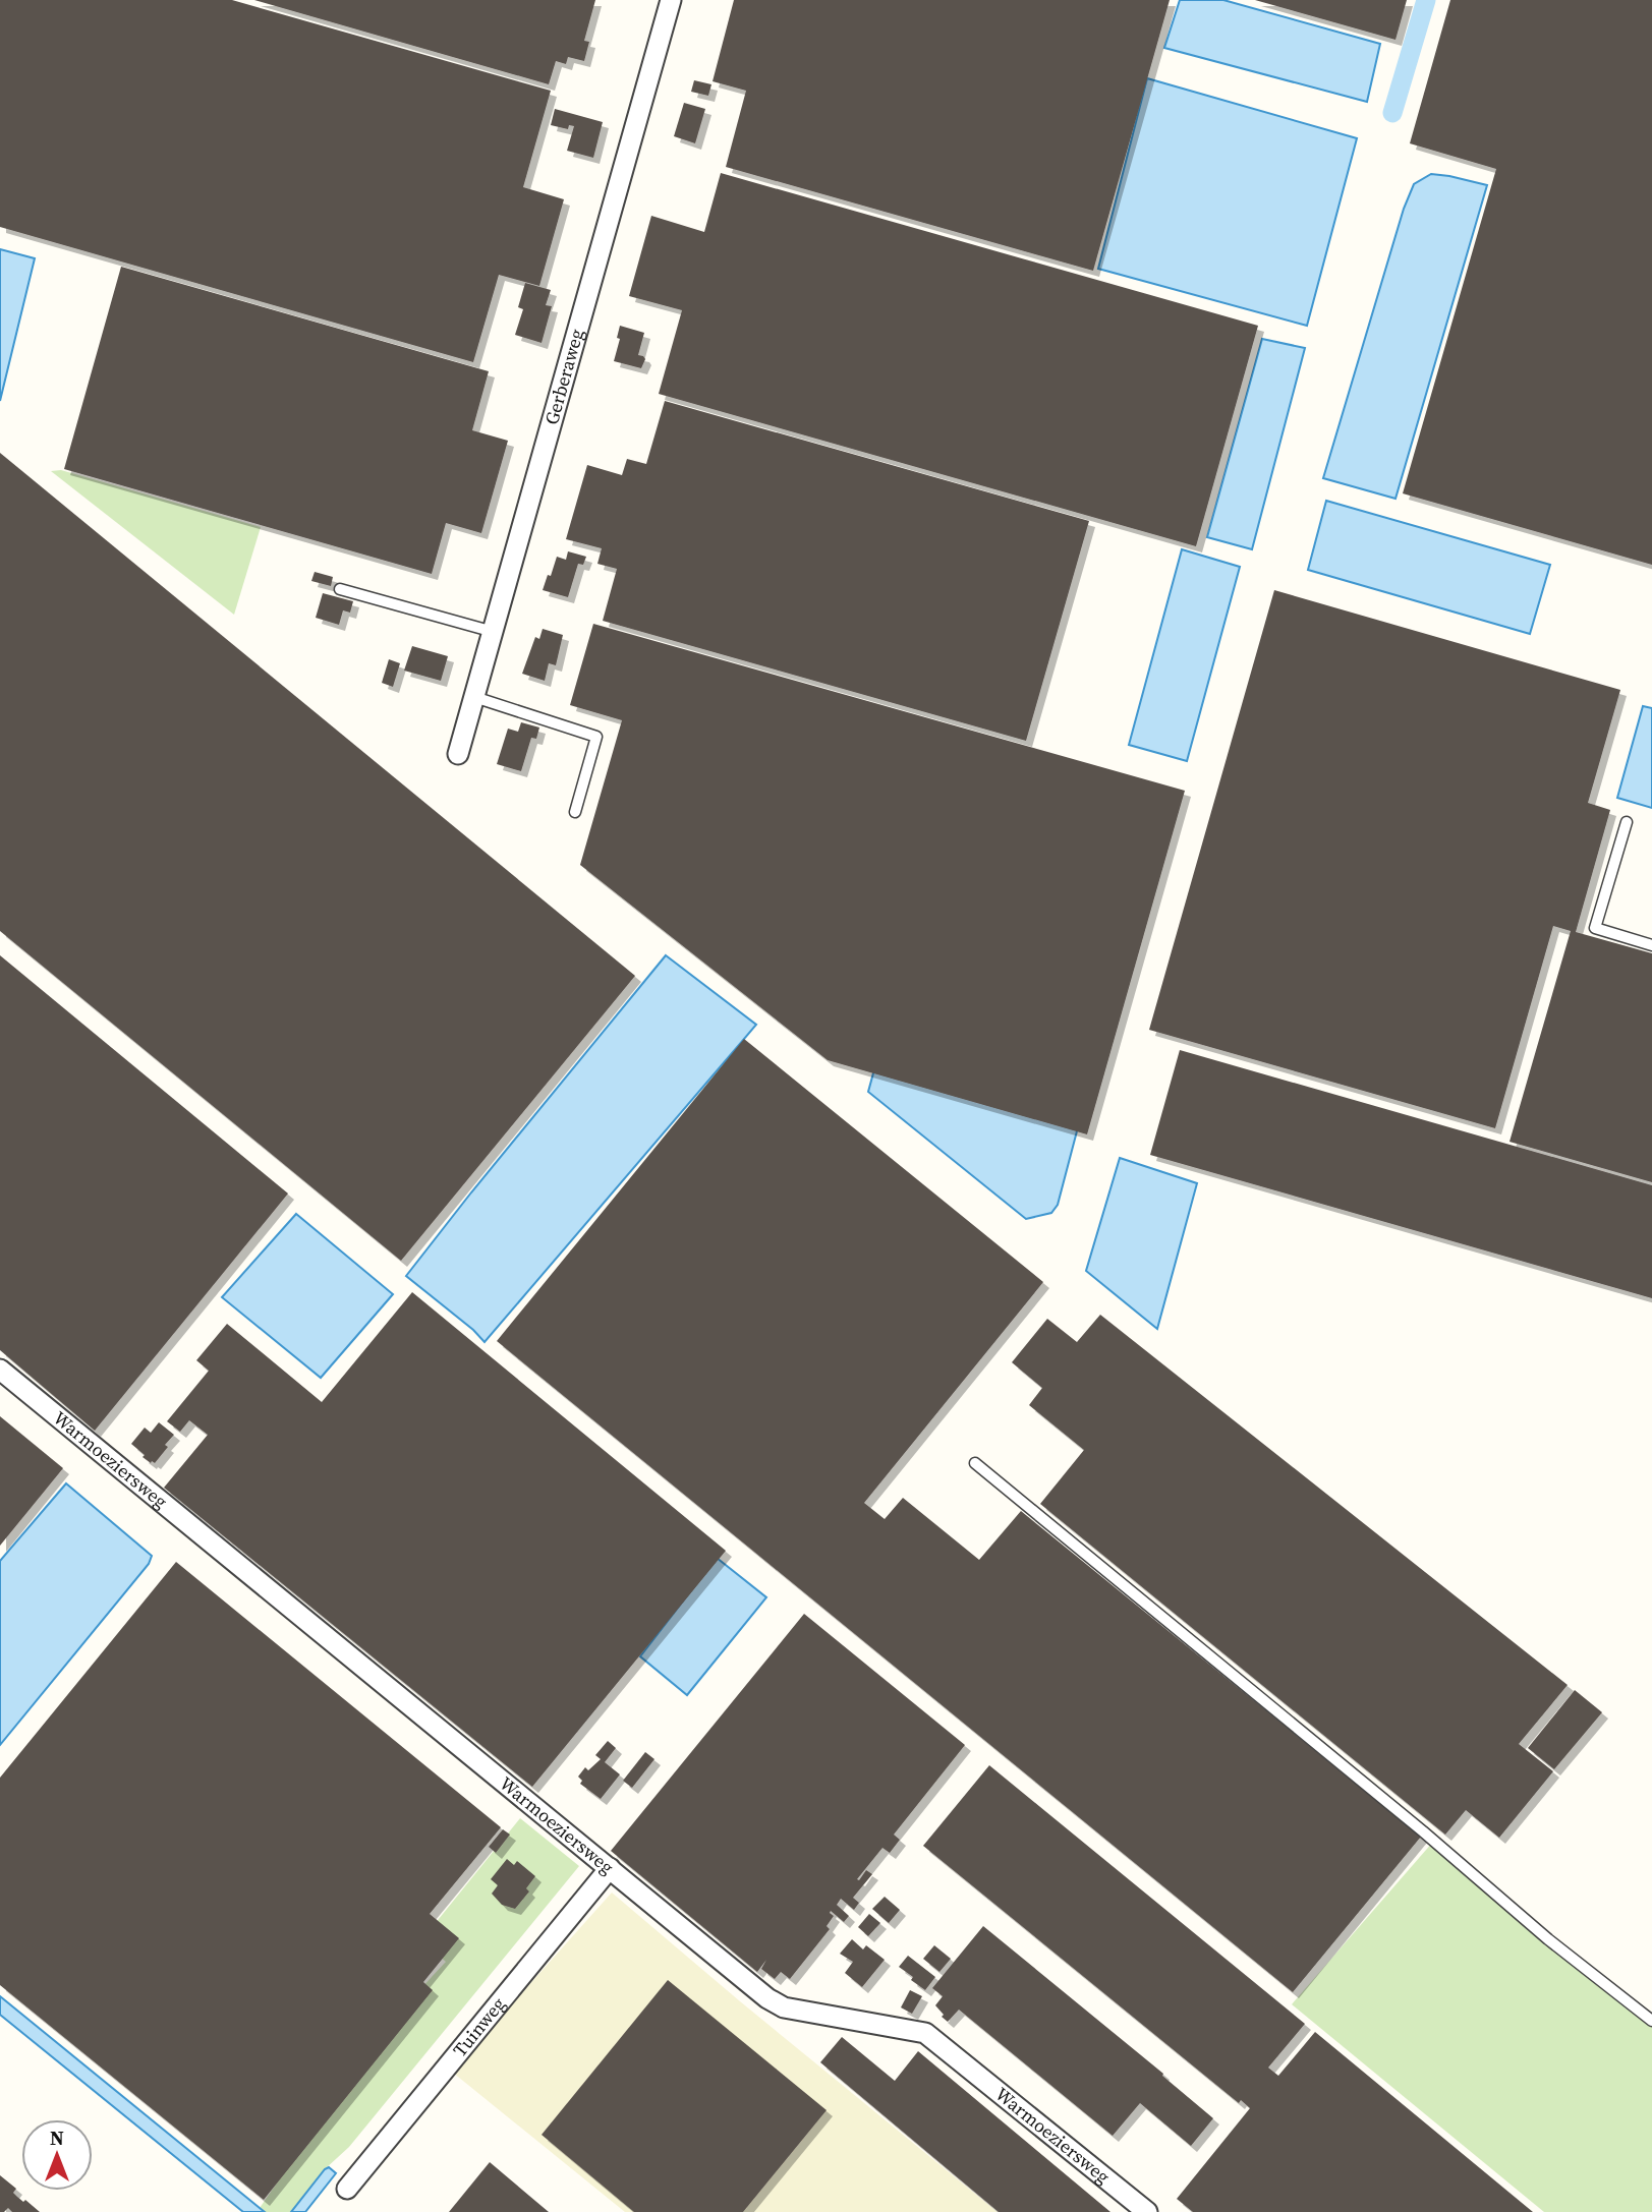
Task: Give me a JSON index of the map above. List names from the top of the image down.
{
  "streets": {
    "street": ["Gerberaweg", "Warmoeziersweg", "Tuinweg"]
  },
  "crossings": [
    ["Warmoeziersweg", "Tuinweg"]
  ],
  "north": "top"
}
